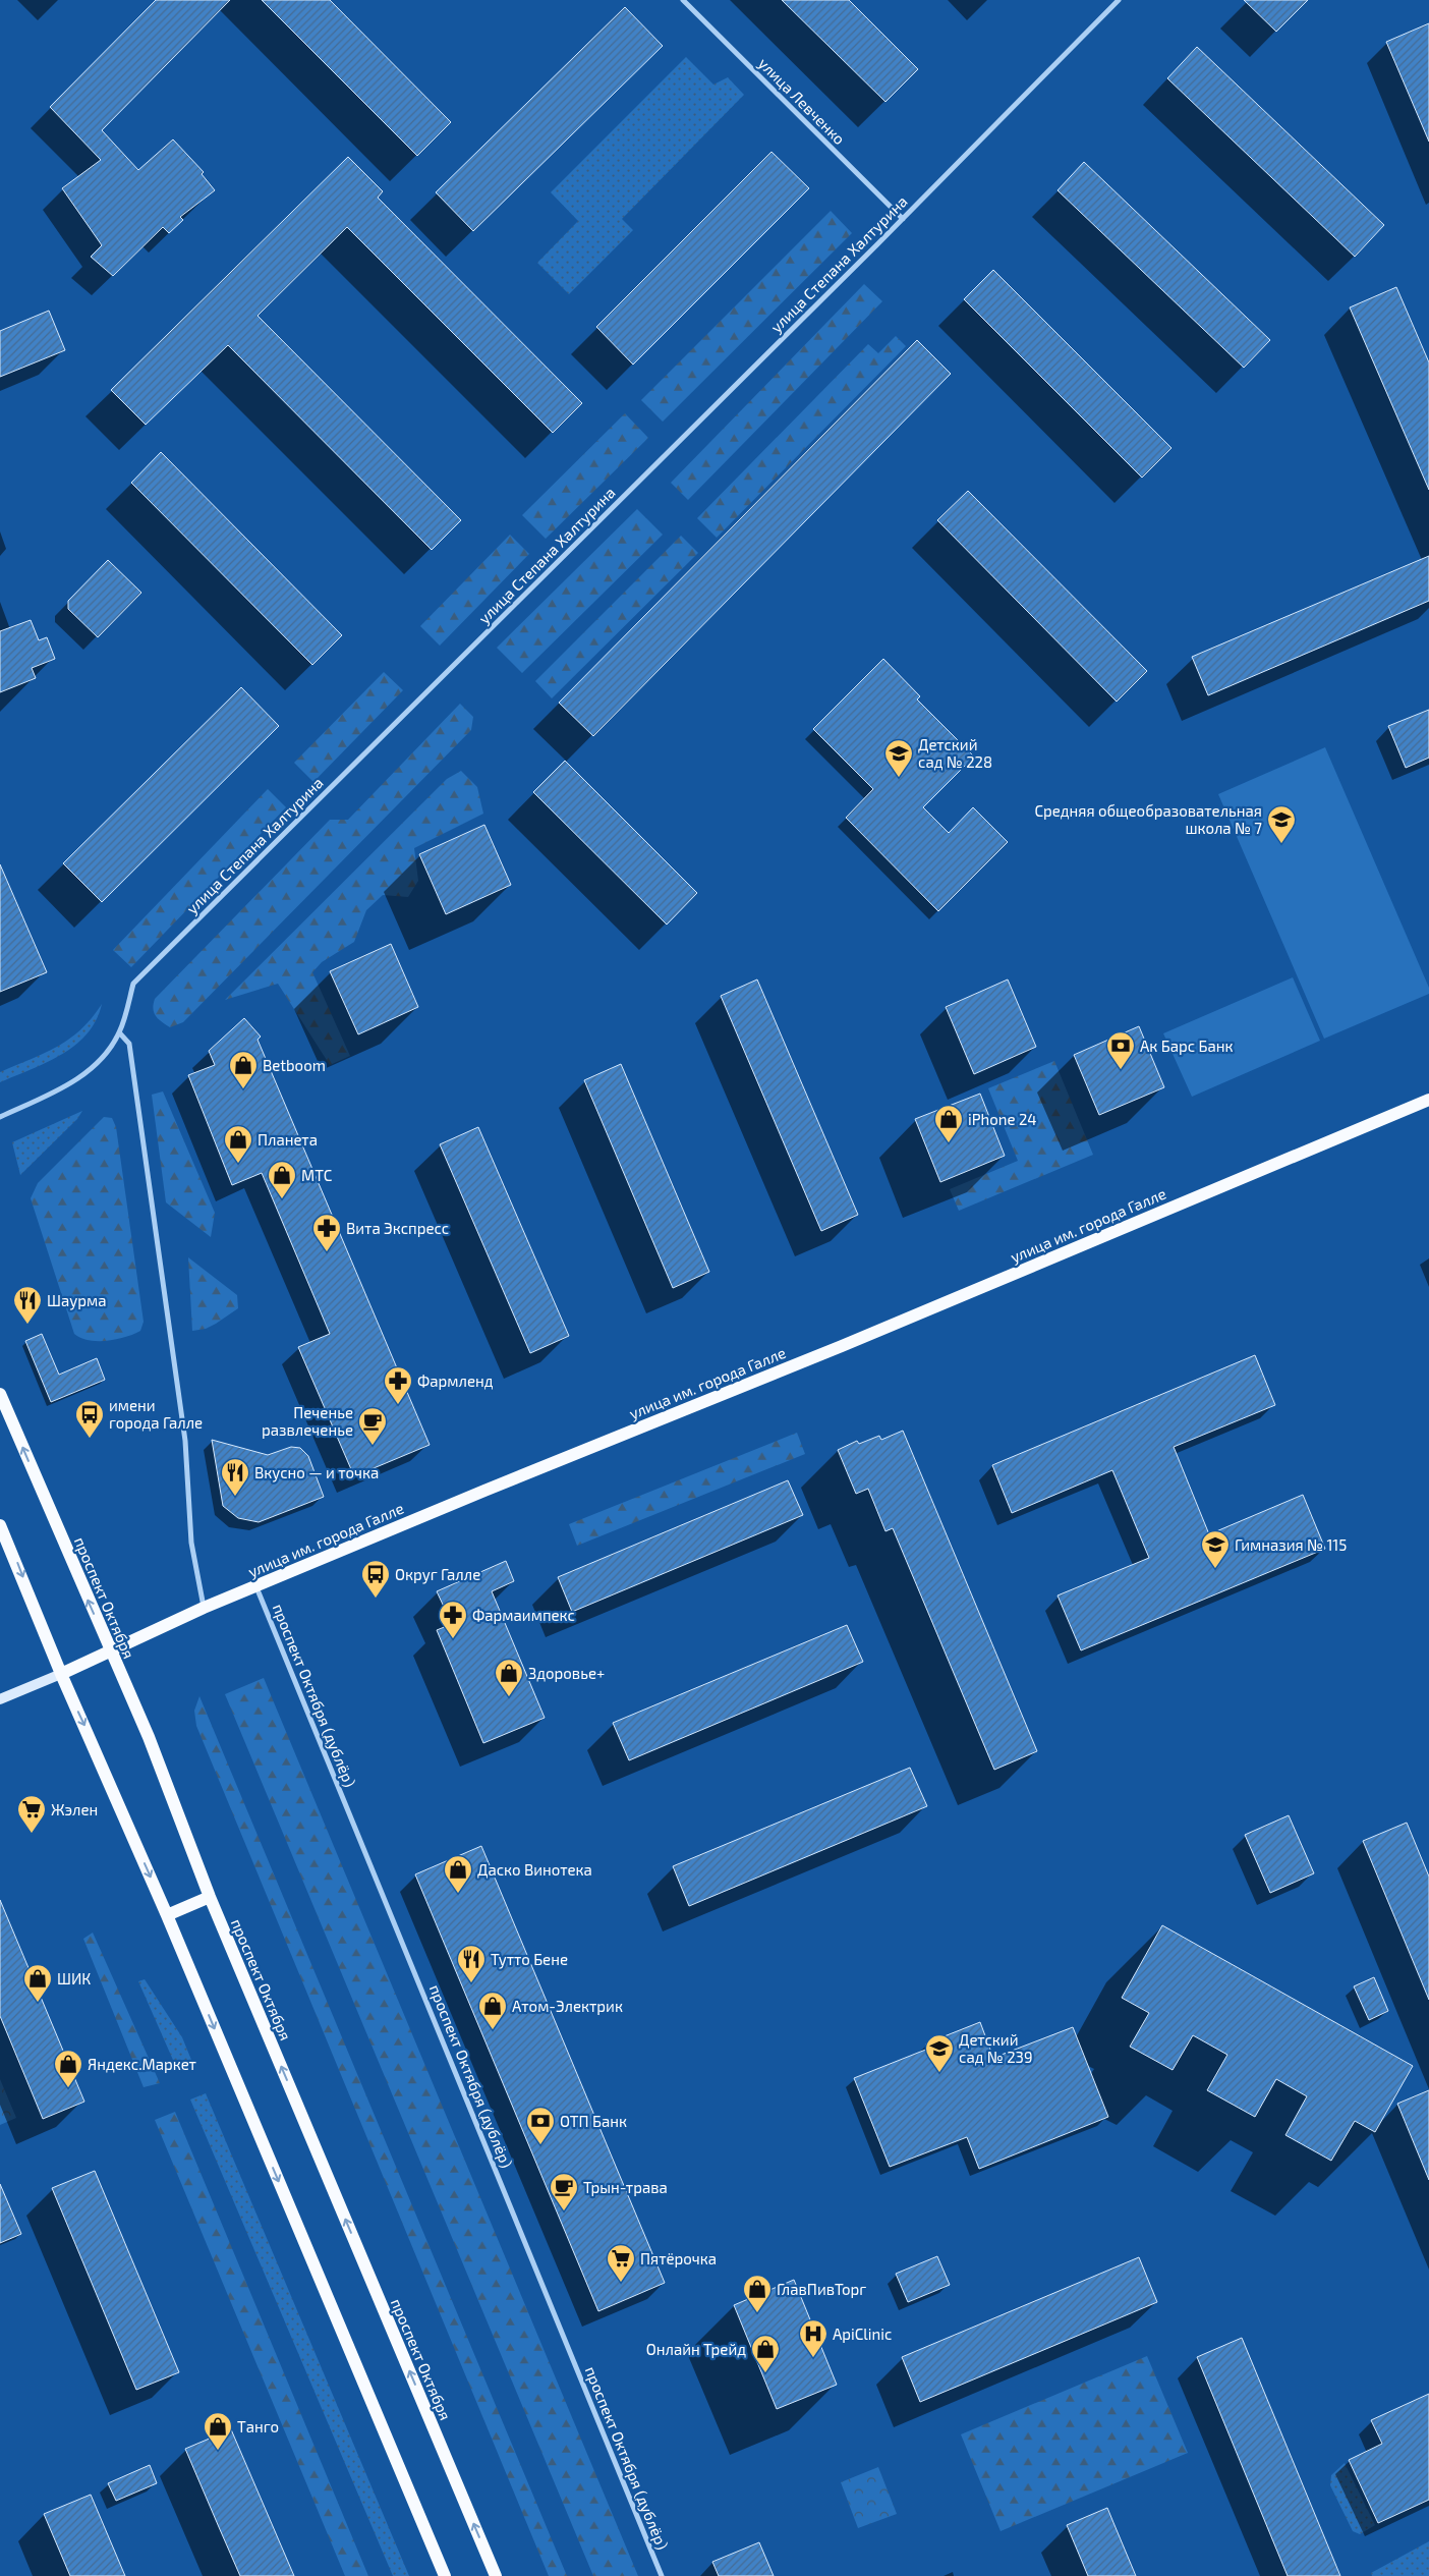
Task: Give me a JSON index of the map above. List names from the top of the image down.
{
  "streets": {
    "main road": ["улица им. города Галле", "проспект Октября"],
    "street": ["улица Левченко", "улица Степана Халтурина", "проспект Октября (дублёр)"]
  },
  "crossings": [
    ["улица Левченко", "улица Степана Халтурина"],
    ["улица им. города Галле", "проспект Октября"],
    ["улица им. города Галле", "проспект Октября (дублёр)"]
  ],
  "places": {
    "school or university": [
      "Детский сад № 228",
      "Средняя общеобразовательная школа № 7",
      "Гимназия № 115",
      "Детский сад № 239"
    ],
    "bank": ["Ак Барс Банк", "ОТП Банк"],
    "shop": [
      "Betboom",
      "iPhone 24",
      "Планета",
      "МТС",
      "Здоровье+",
      "Даско Винотека",
      "ШИК",
      "Атом-Электрик",
      "Яндекс.Маркет",
      "ГлавПивТорг",
      "Онлайн Трейд",
      "Танго"
    ],
    "pharmacy": ["Вита Экспресс", "Фармленд", "Фармаимпекс"],
    "restaurant": ["Шаурма", "Вкусно — и точка", "Тутто Бене"],
    "bus stop": ["имени города Галле", "Округ Галле"],
    "cafe": ["Печенье развлеченье", "Трын-трава"],
    "supermarket": ["Жэлен", "Пятёрочка"],
    "hospital": ["ApiClinic"]
  }
}
